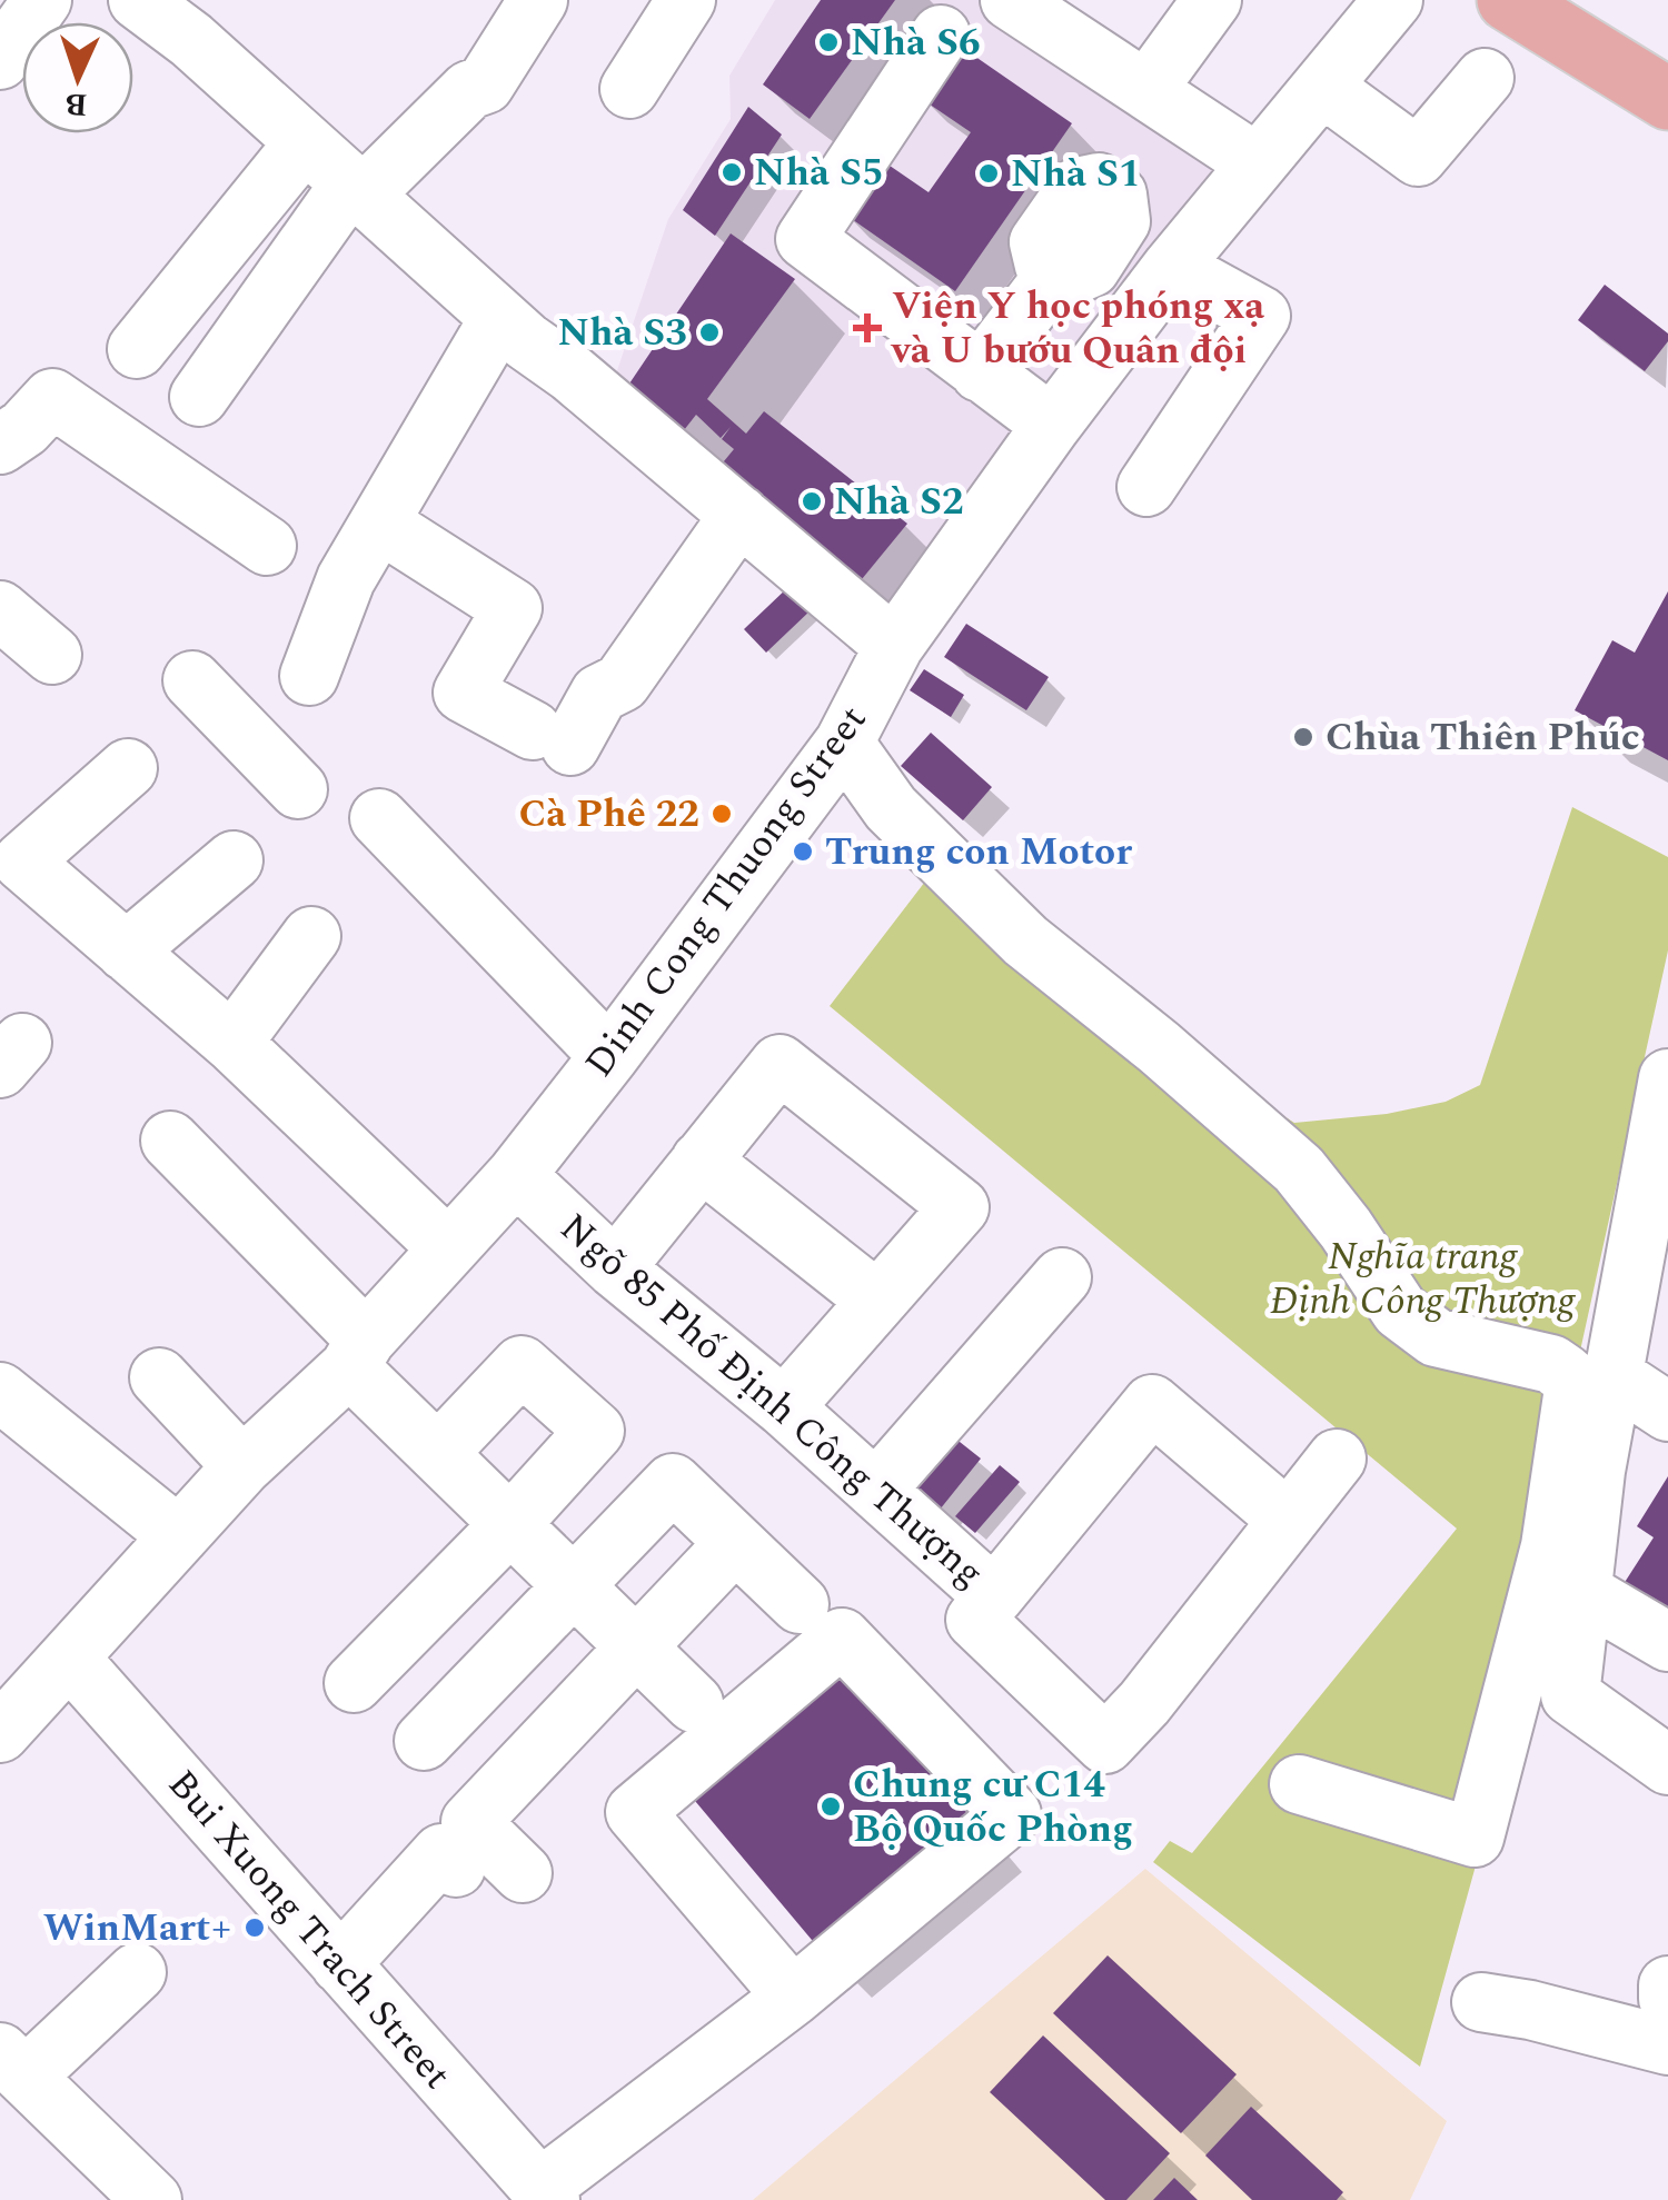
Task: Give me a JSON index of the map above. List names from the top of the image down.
{
  "streets": {
    "street": ["Dinh Cong Thuong Street", "Ngõ 85 Phố Định Công Thượng", "Bui Xuong Trach Street"]
  },
  "crossings": [
    ["Dinh Cong Thuong Street", "Ngõ 85 Phố Định Công Thượng"],
    ["Dinh Cong Thuong Street", "Bui Xuong Trach Street"]
  ],
  "parks": ["Nghĩa trang Định Công Thượng"],
  "places": {
    "other": [
      "Nhà S6",
      "Nhà S5",
      "Nhà S1",
      "Nhà S3",
      "Nhà S2",
      "Chùa Thiên Phúc",
      "Cà Phê 22",
      "Trung con Motor",
      "Chung cư C14 Bộ Quốc Phòng",
      "WinMart+"
    ],
    "health": ["Viện Y học phóng xạ và U bướu Quân đội"]
  },
  "north": "bottom"
}
